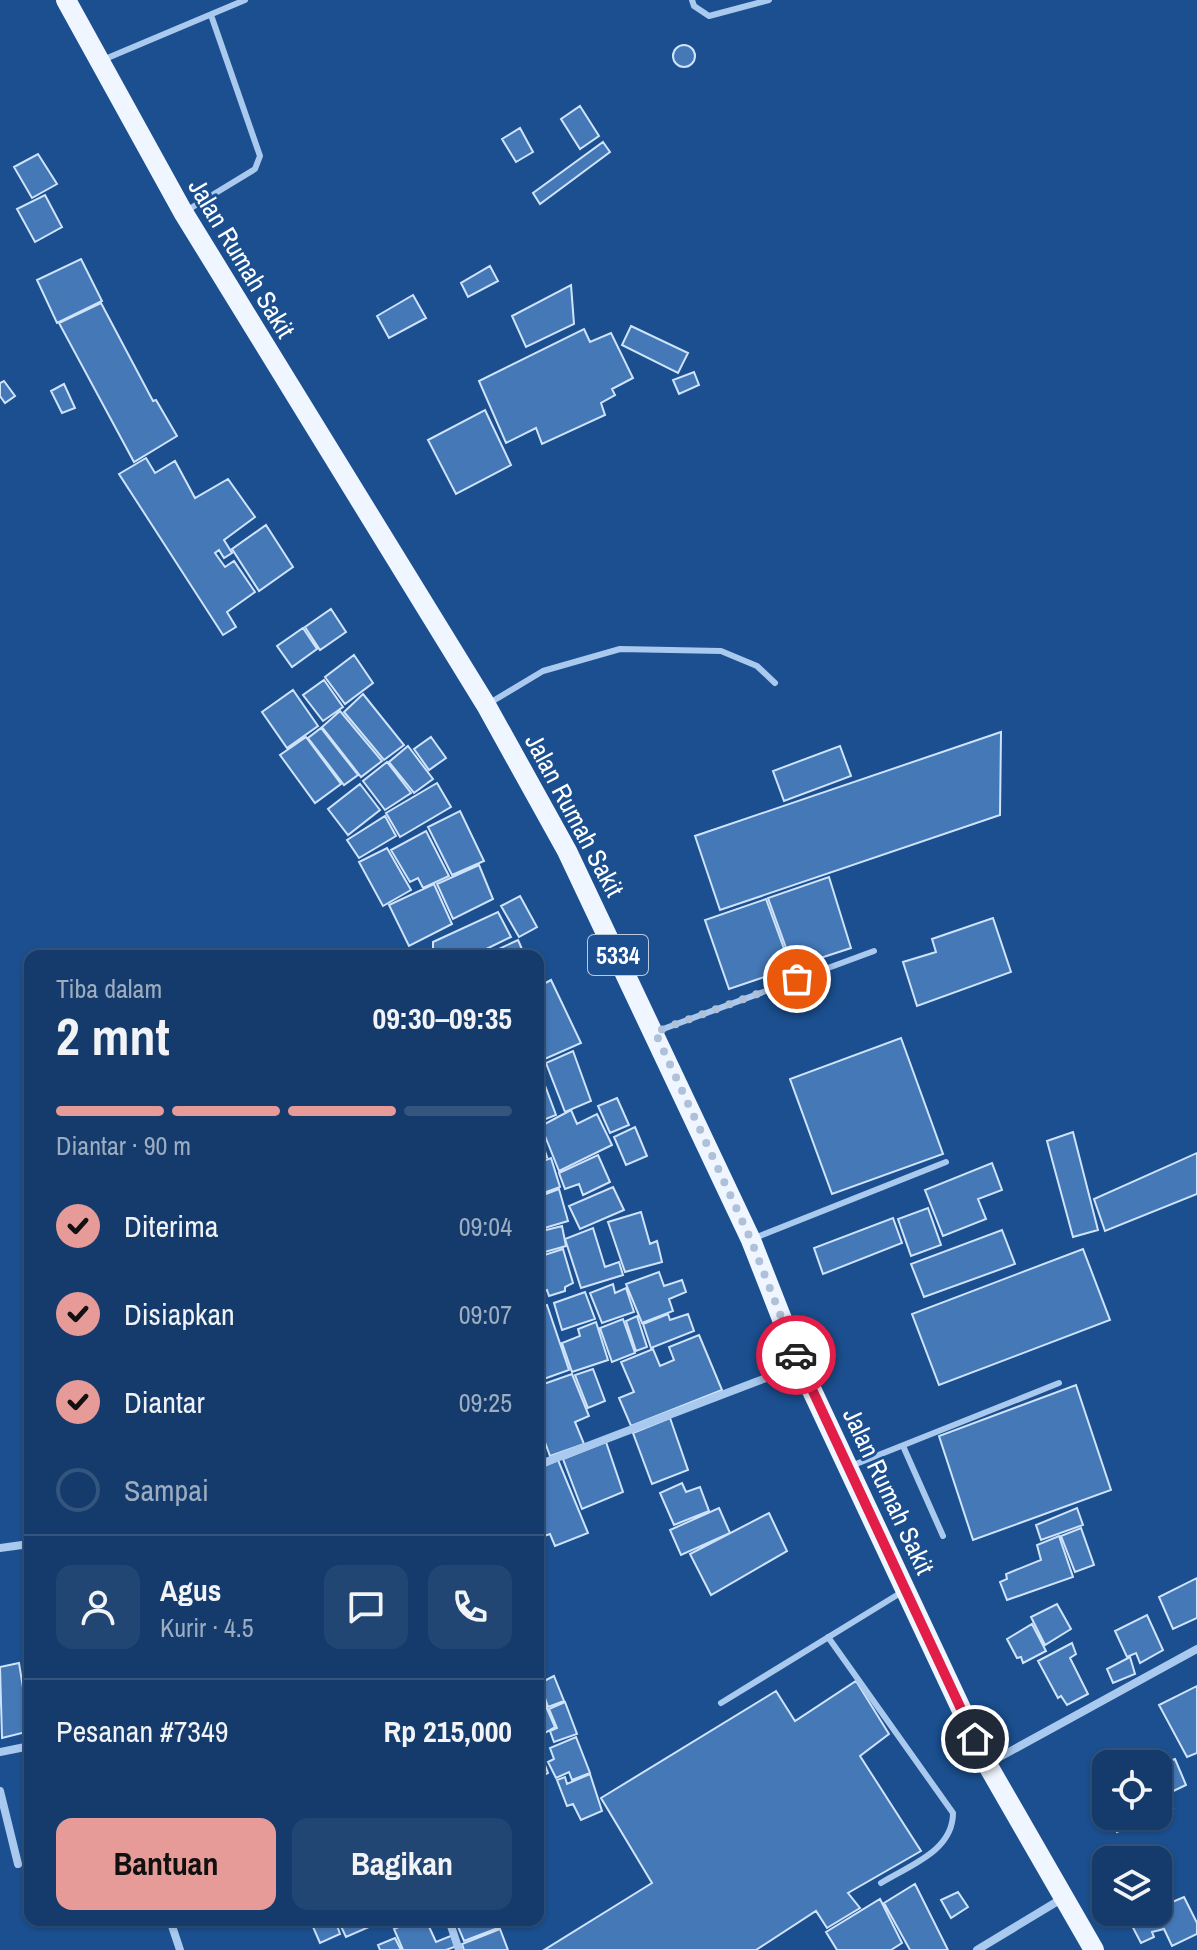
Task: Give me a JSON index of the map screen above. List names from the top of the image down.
{
  "streets": {
    "main road": ["Jalan Rumah Sakit", "5334"]
  },
  "page": {
    "heading": ["2 mnt", "Tiba dalam", "09:30–09:35"],
    "panel": [
      "Agus",
      "Kurir · 4.5",
      "Pesanan #7349",
      "Rp 215,000"
    ],
    "bar": "Diantar · 90 m",
    "list": [
      ["Diterima", "09:04"],
      ["Disiapkan", "09:07"],
      ["Diantar", "09:25"],
      "Sampai"
    ],
    "buttons": ["Bantuan", "Bagikan"]
  }
}
